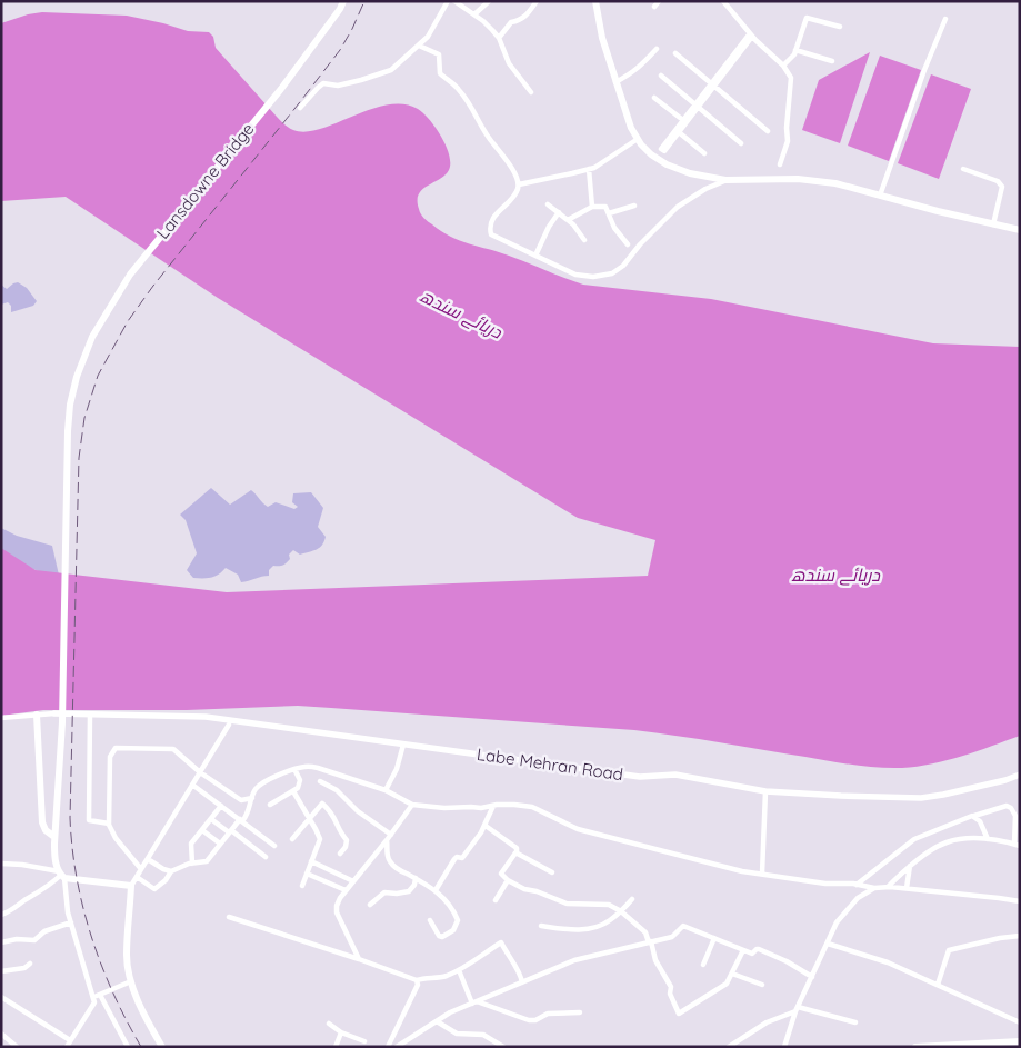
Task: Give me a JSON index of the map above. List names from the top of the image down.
{
  "streets": {
    "main road": ["Lansdowne Bridge"],
    "street": ["Labe Mehran Road"]
  },
  "water": ["دریائے سندھ"]
}
